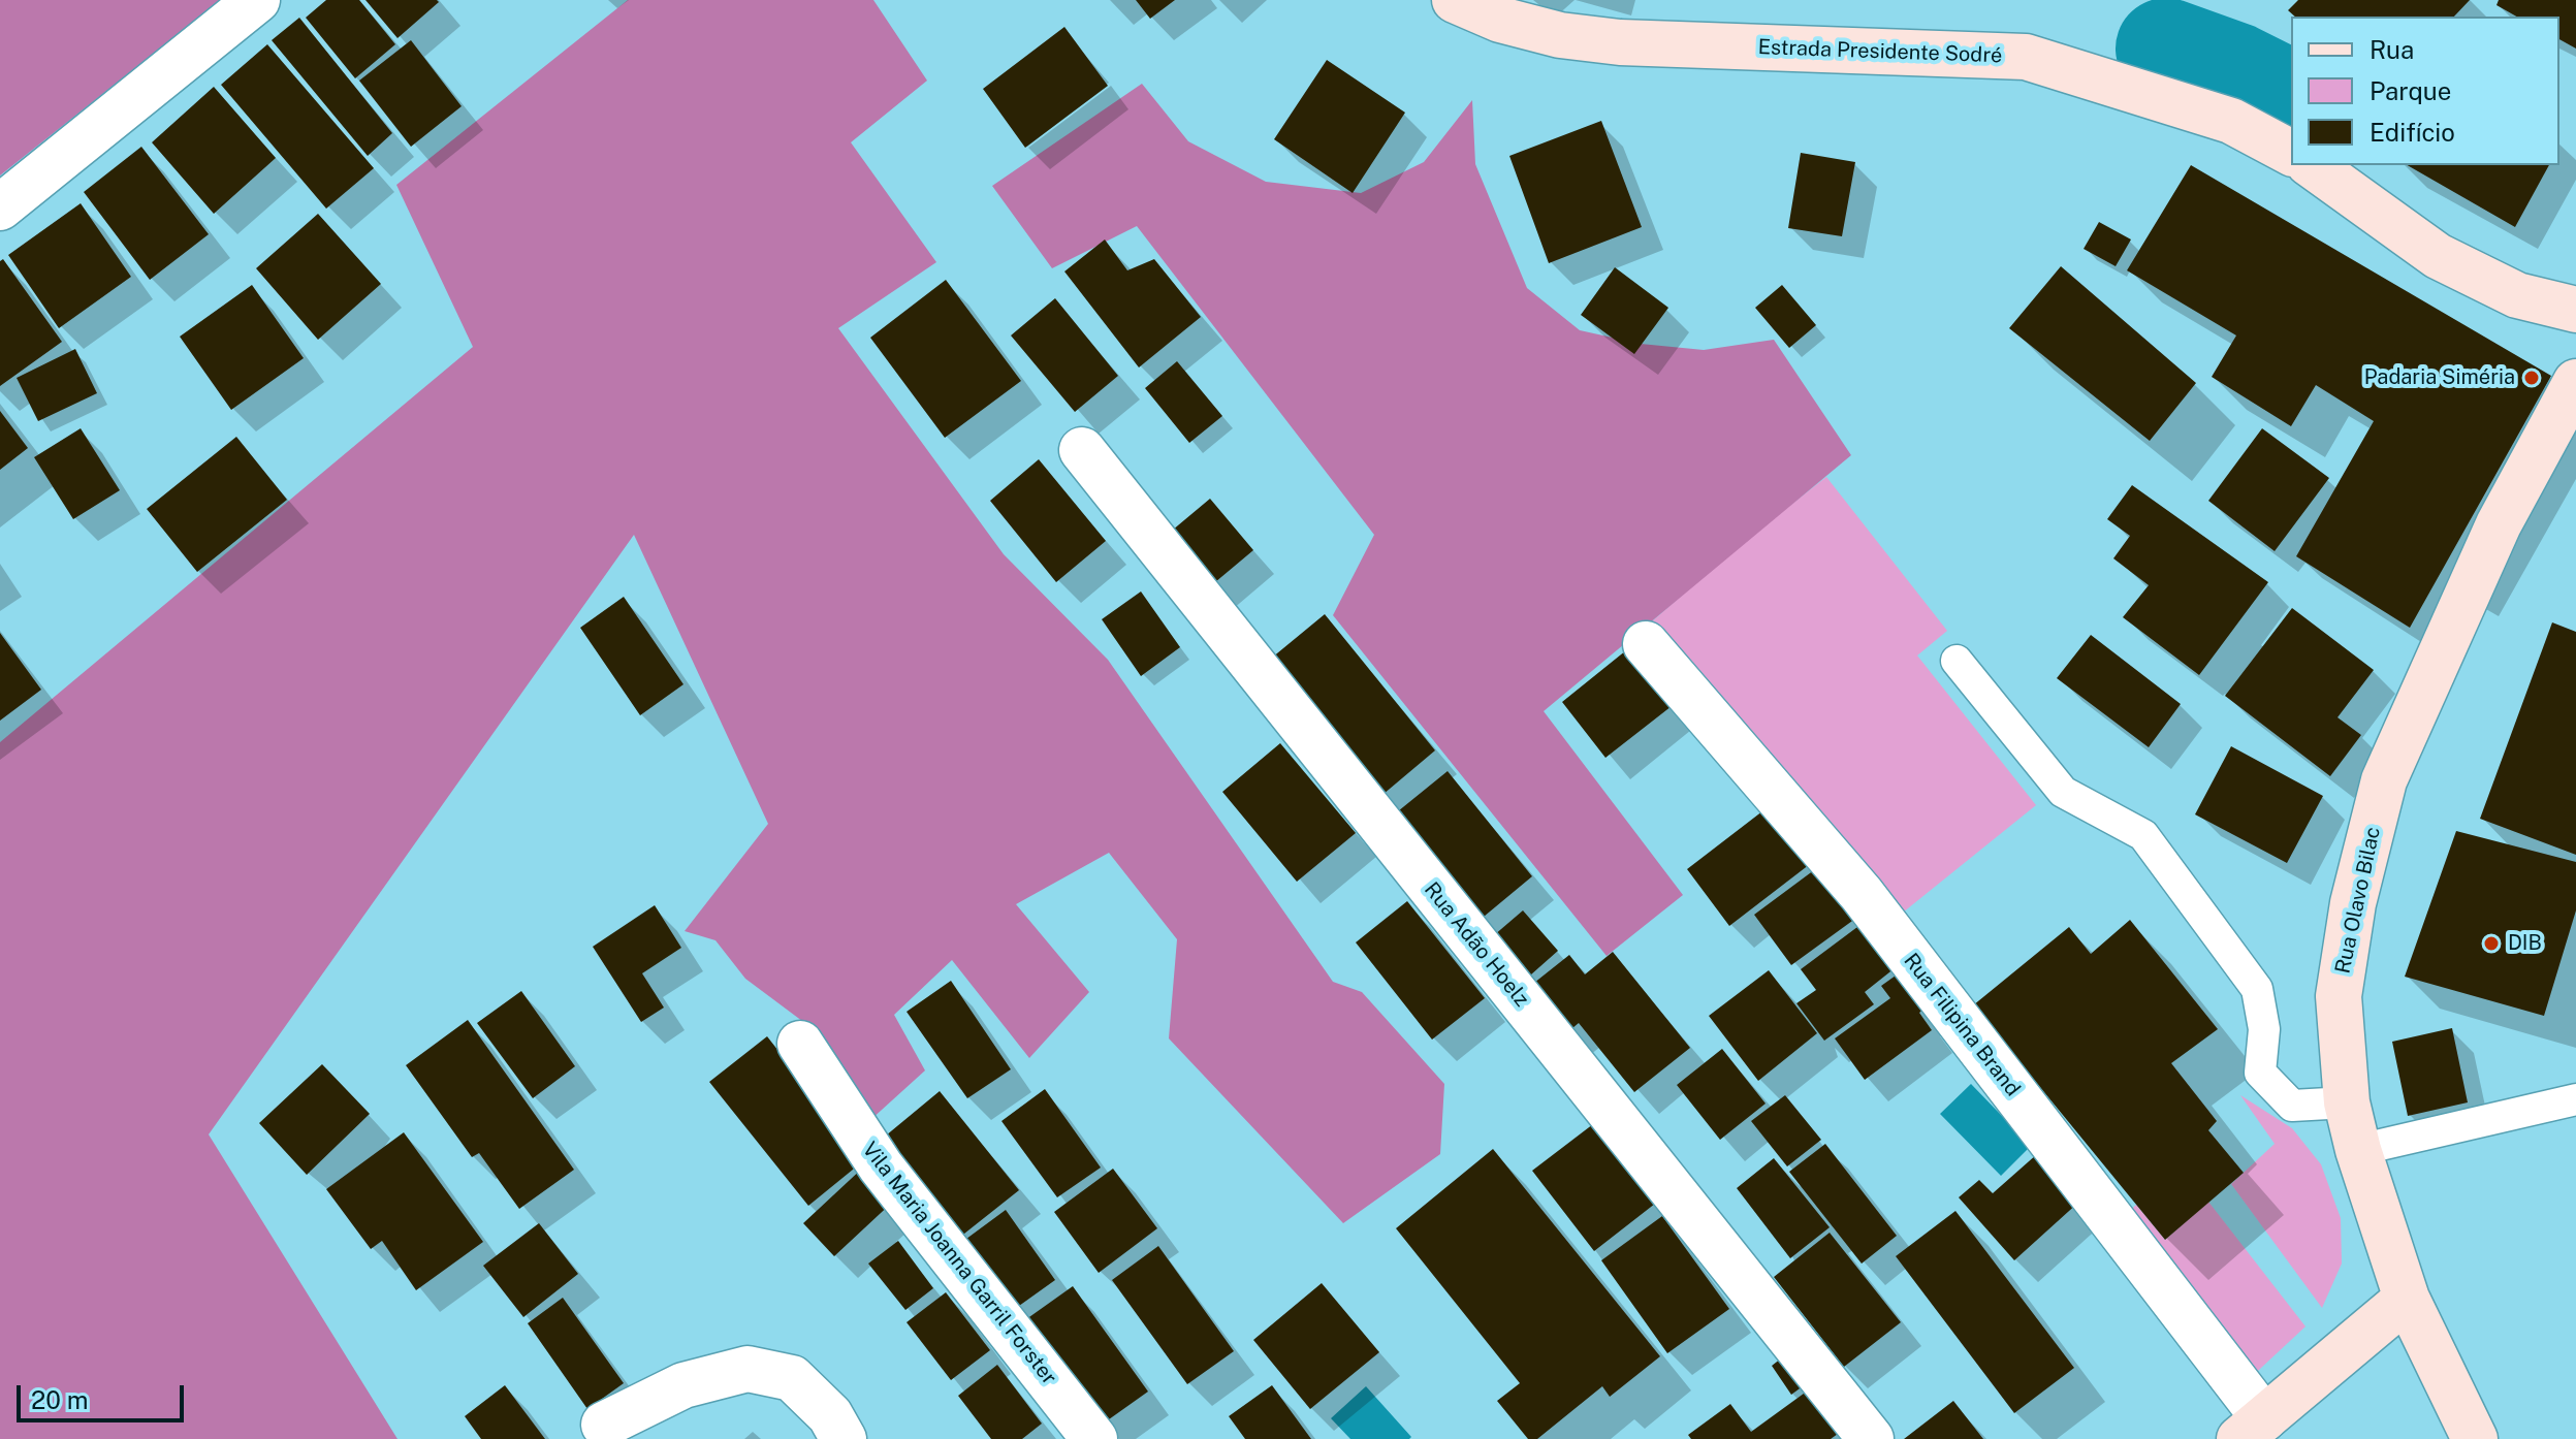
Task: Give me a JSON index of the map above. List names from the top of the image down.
{
  "streets": {
    "street": [
      "Estrada Presidente Sodré",
      "Rua Olavo Bilac",
      "Rua Adão Hoelz",
      "Rua Filipina Brand",
      "Vila Maria Joanna Garril Forster"
    ]
  },
  "places": ["Padaria Siméria", "DIB"],
  "legend": ["Rua", "Parque", "Edifício"],
  "scale_bar": "20 m"
}
